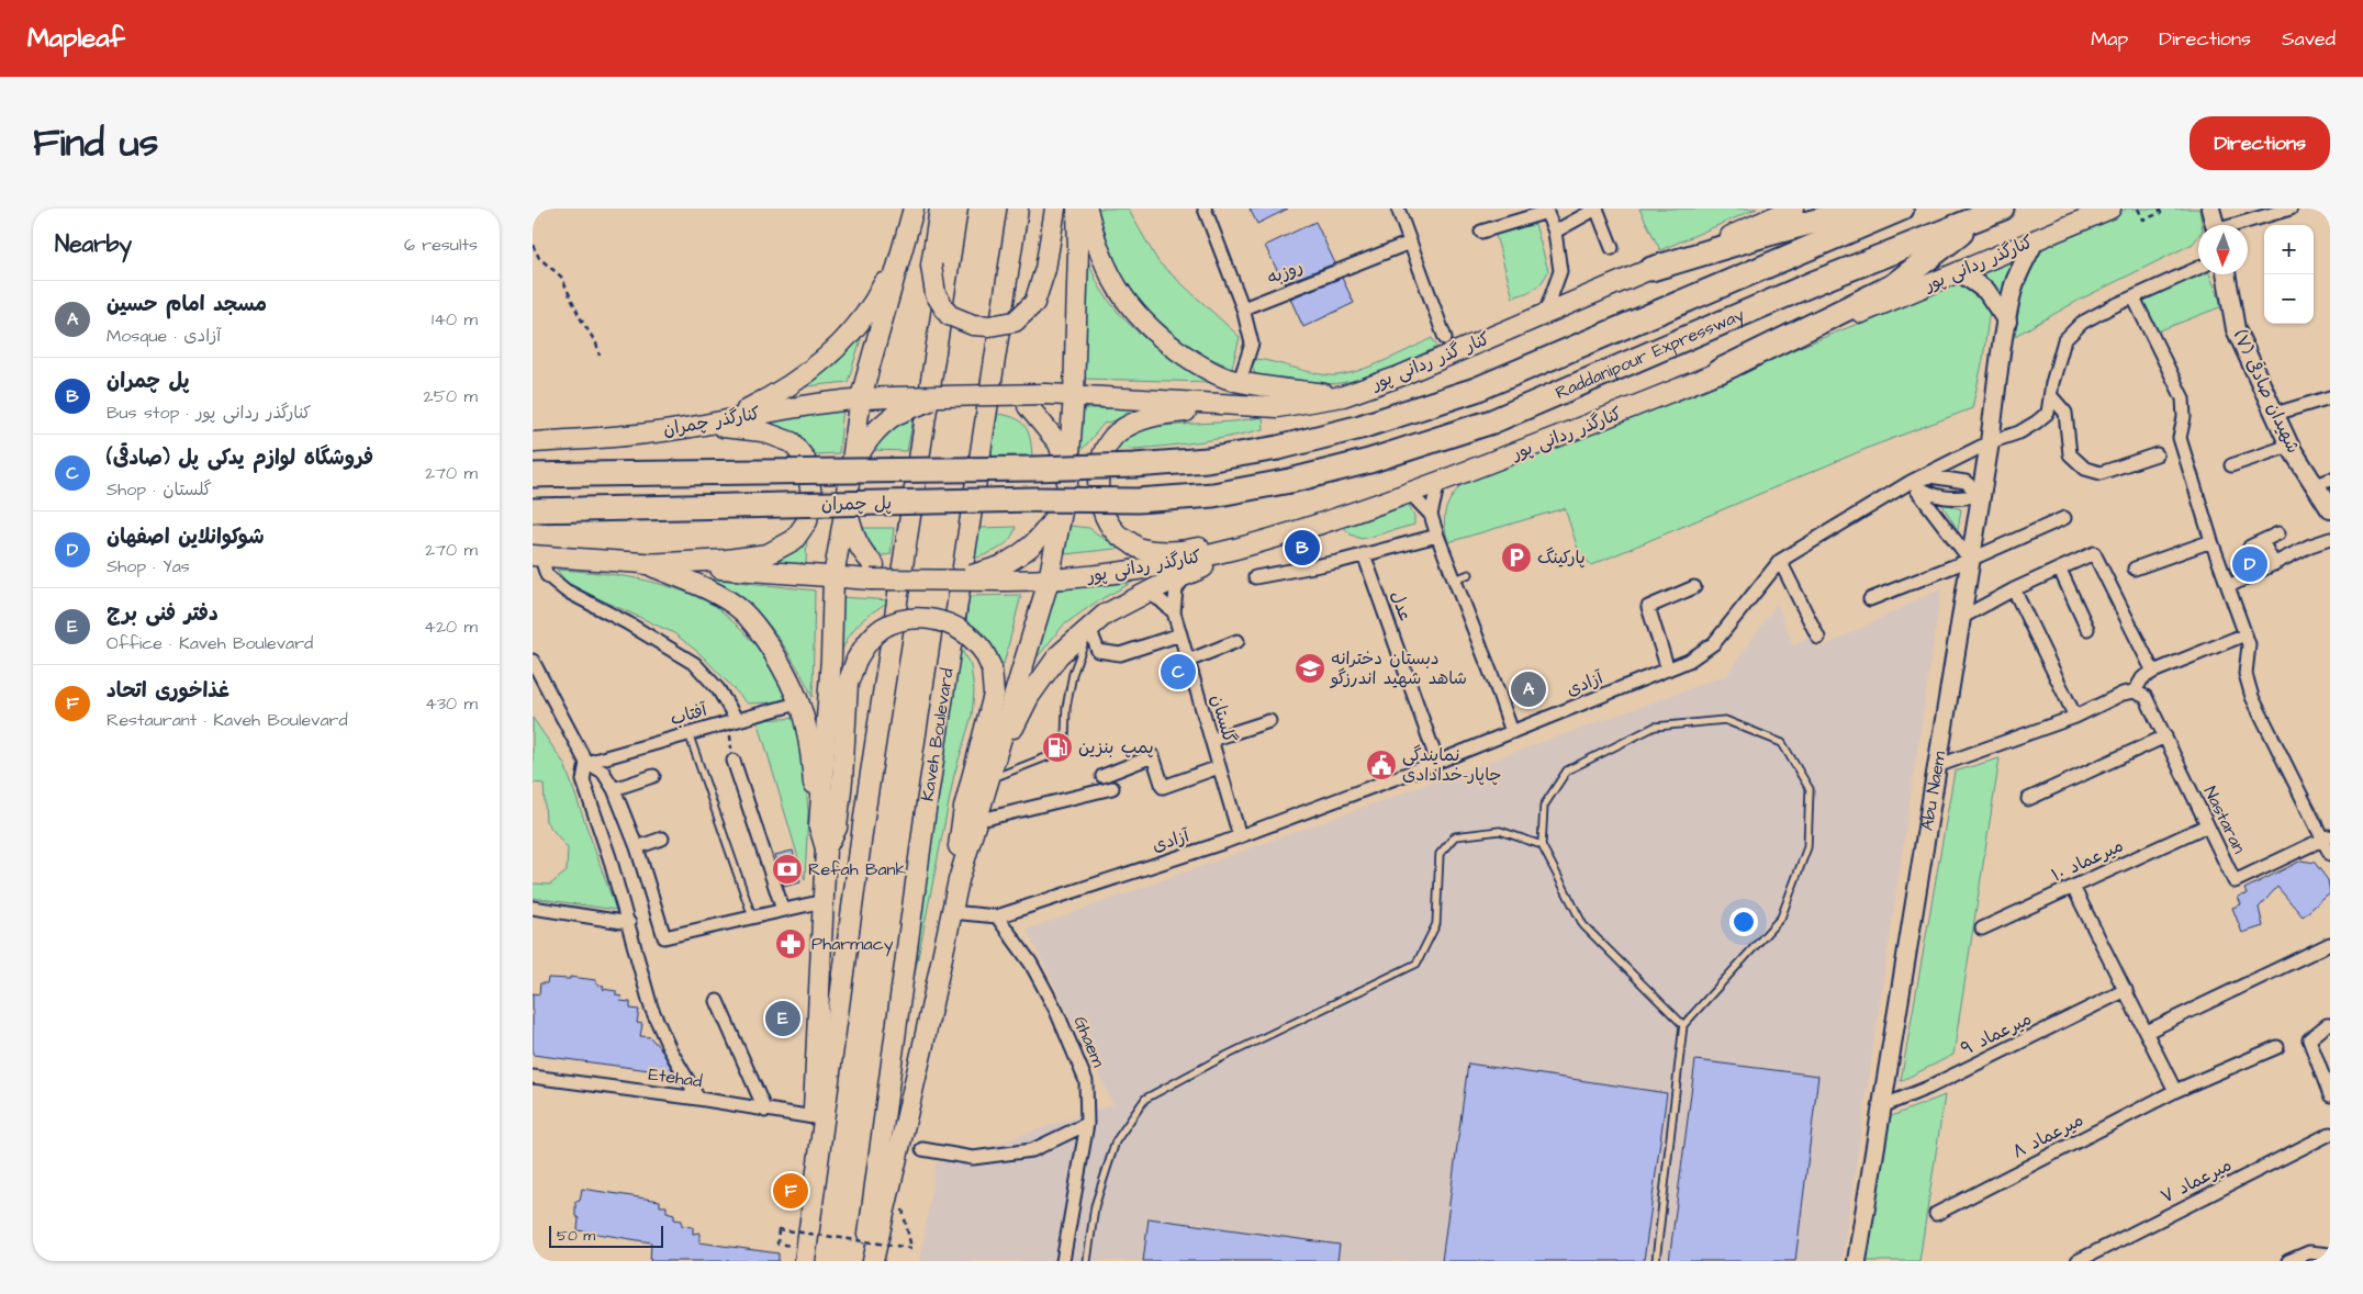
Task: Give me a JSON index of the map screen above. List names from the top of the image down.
{
  "streets": {
    "highway": ["Raddanipour Expressway", "پل چمران"],
    "main road": [
      "کنارگذر ردانی پور",
      "کنار گذر ردانی پور",
      "شهیدان صادقی (۷)",
      "کنارگذر چمران",
      "Kaveh Boulevard",
      "Abu Naem"
    ],
    "street": [
      "روزبه",
      "عدل",
      "آزادی",
      "آفتاب",
      "گلستان",
      "Nastaran",
      "میرعماد ۱۰",
      "میرعماد ۹",
      "Ghaem",
      "Etehad",
      "میرعماد ۸",
      "میرعماد ۷"
    ]
  },
  "crossings": [
    ["کنارگذر ردانی پور", "Abu Naem"],
    ["Raddanipour Expressway", "پل چمران"],
    ["عدل", "آزادی"],
    ["آزادی", "گلستان"],
    ["آزادی", "Abu Naem"],
    ["آزادی", "Ghaem"],
    ["Abu Naem", "میرعماد ۹"],
    ["Nastaran", "میرعماد ۱۰"]
  ],
  "places": {
    "parking": ["پارکینگ"],
    "school or university": ["دبستان دخترانه شاهد شهید اندرزگو"],
    "fuel station": ["پمپ بنزین"],
    "public building": ["نمایندگی چاپار-خدادادی"],
    "bank": ["Refah Bank"],
    "pharmacy": ["Pharmacy"]
  },
  "scale_bar": "50 m",
  "north": "bottom",
  "page": {
    "header": "Mapleaf",
    "nav": ["Map", "Directions", "Saved"],
    "title": "Find us",
    "buttons": "Directions",
    "heading": ["Nearby", "6 results"],
    "map_buttons": ["+", "−"],
    "list": [
      {
        "mark": "A",
        "name": "مسجد امام حسین",
        "note": "Mosque · آزادی",
        "value": "140 m"
      },
      {
        "mark": "B",
        "name": "پل چمران",
        "note": "Bus stop · کنارگذر ردانی پور",
        "value": "250 m"
      },
      {
        "mark": "C",
        "name": "فروشگاه لوازم یدکی پل (صادقی)",
        "note": "Shop · گلستان",
        "value": "270 m"
      },
      {
        "mark": "D",
        "name": "شوکوانلاین اصفهان",
        "note": "Shop · Yas",
        "value": "270 m"
      },
      {
        "mark": "E",
        "name": "دفتر فنی برج",
        "note": "Office · Kaveh Boulevard",
        "value": "420 m"
      },
      {
        "mark": "F",
        "name": "غذاخوری اتحاد",
        "note": "Restaurant · Kaveh Boulevard",
        "value": "430 m"
      }
    ],
    "pins": [
      "B",
      "D",
      "C",
      "A",
      "E",
      "F"
    ],
    "scale": "50 m"
  }
}
